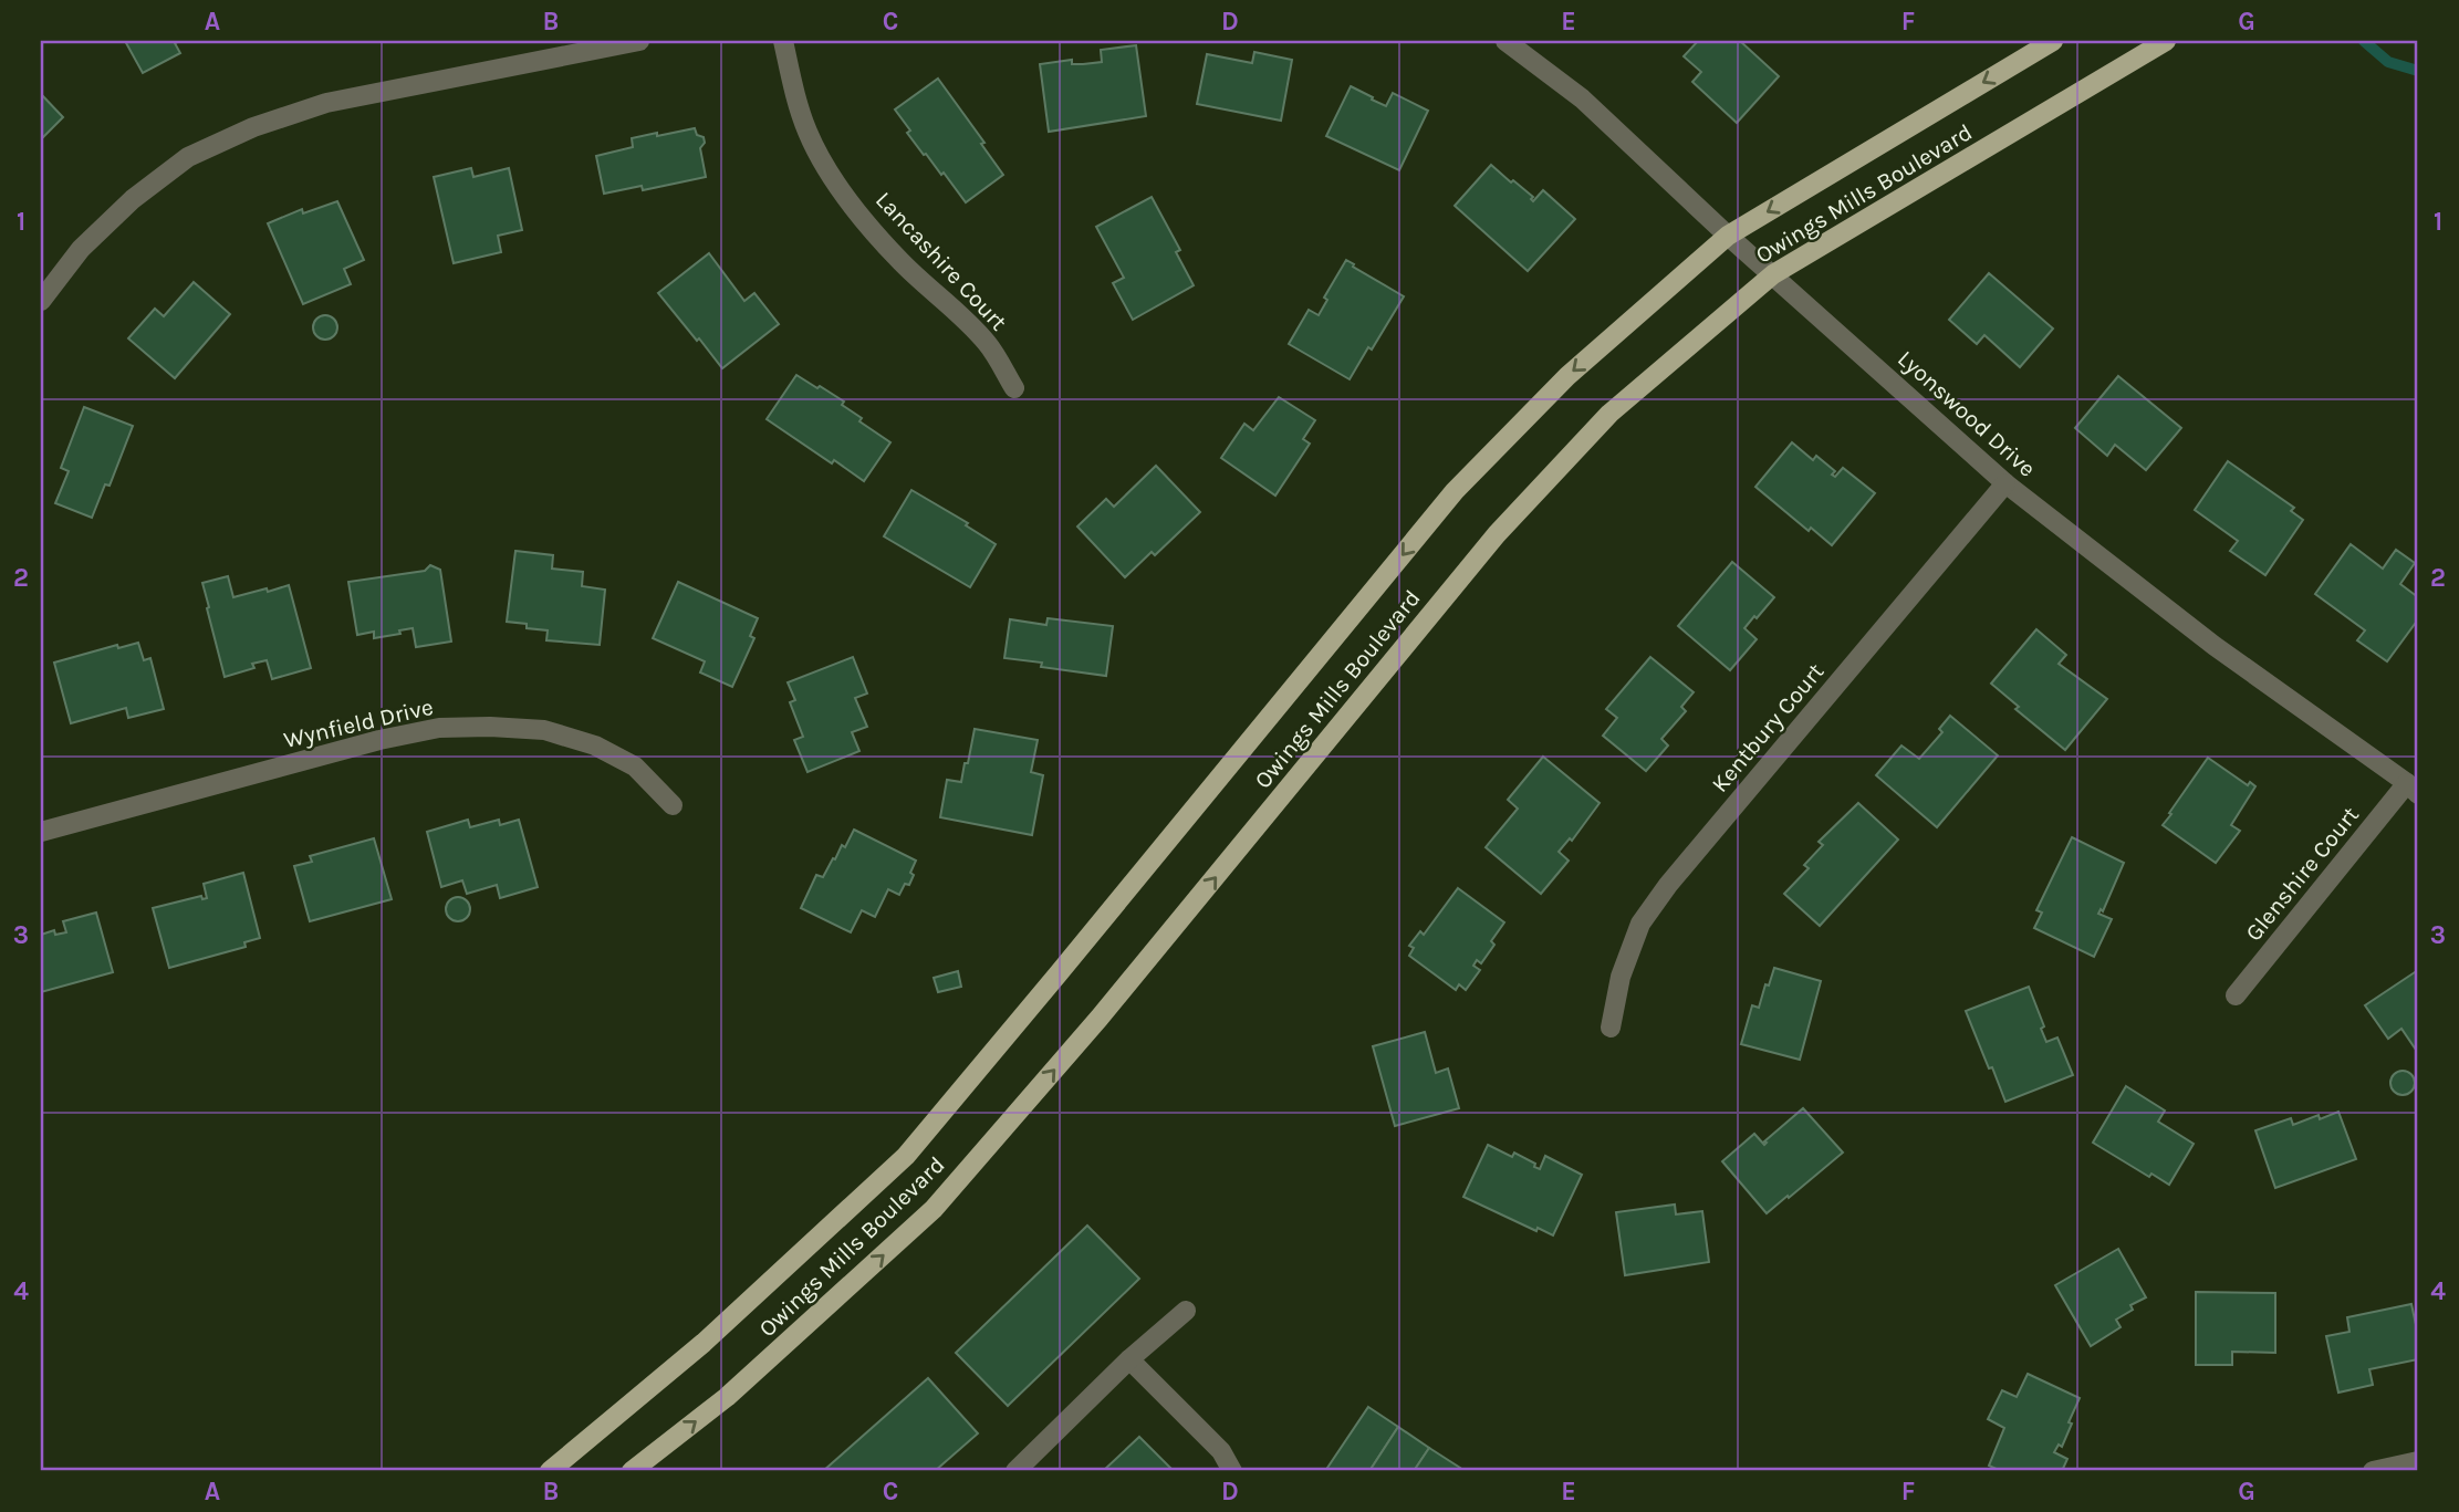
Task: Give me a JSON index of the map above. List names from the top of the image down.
{
  "streets": {
    "main road": ["Owings Mills Boulevard"],
    "street": [
      "Lancashire Court",
      "Lyonswood Drive",
      "Wynfield Drive",
      "Kentbury Court",
      "Glenshire Court"
    ]
  },
  "crossings": [
    ["Owings Mills Boulevard", "Lyonswood Drive"],
    ["Lyonswood Drive", "Kentbury Court"],
    ["Lyonswood Drive", "Glenshire Court"]
  ],
  "grid": {
    "columns": [
      "A",
      "B",
      "C",
      "D",
      "E",
      "F",
      "G"
    ],
    "rows": [
      "1",
      "2",
      "3",
      "4"
    ]
  }
}
